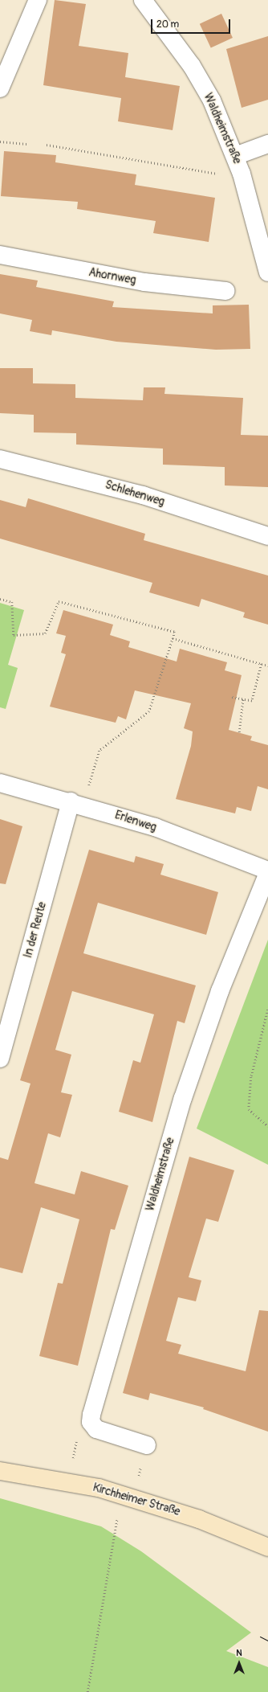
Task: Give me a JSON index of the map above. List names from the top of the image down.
{
  "streets": {
    "main road": ["Kirchheimer Straße"],
    "street": [
      "Waldheimstraße",
      "Ahornweg",
      "Schlehenweg",
      "Erlenweg",
      "In der Reute"
    ]
  },
  "crossings": [
    ["Erlenweg", "In der Reute"]
  ],
  "scale_bar": "20 m",
  "north": "top"
}
